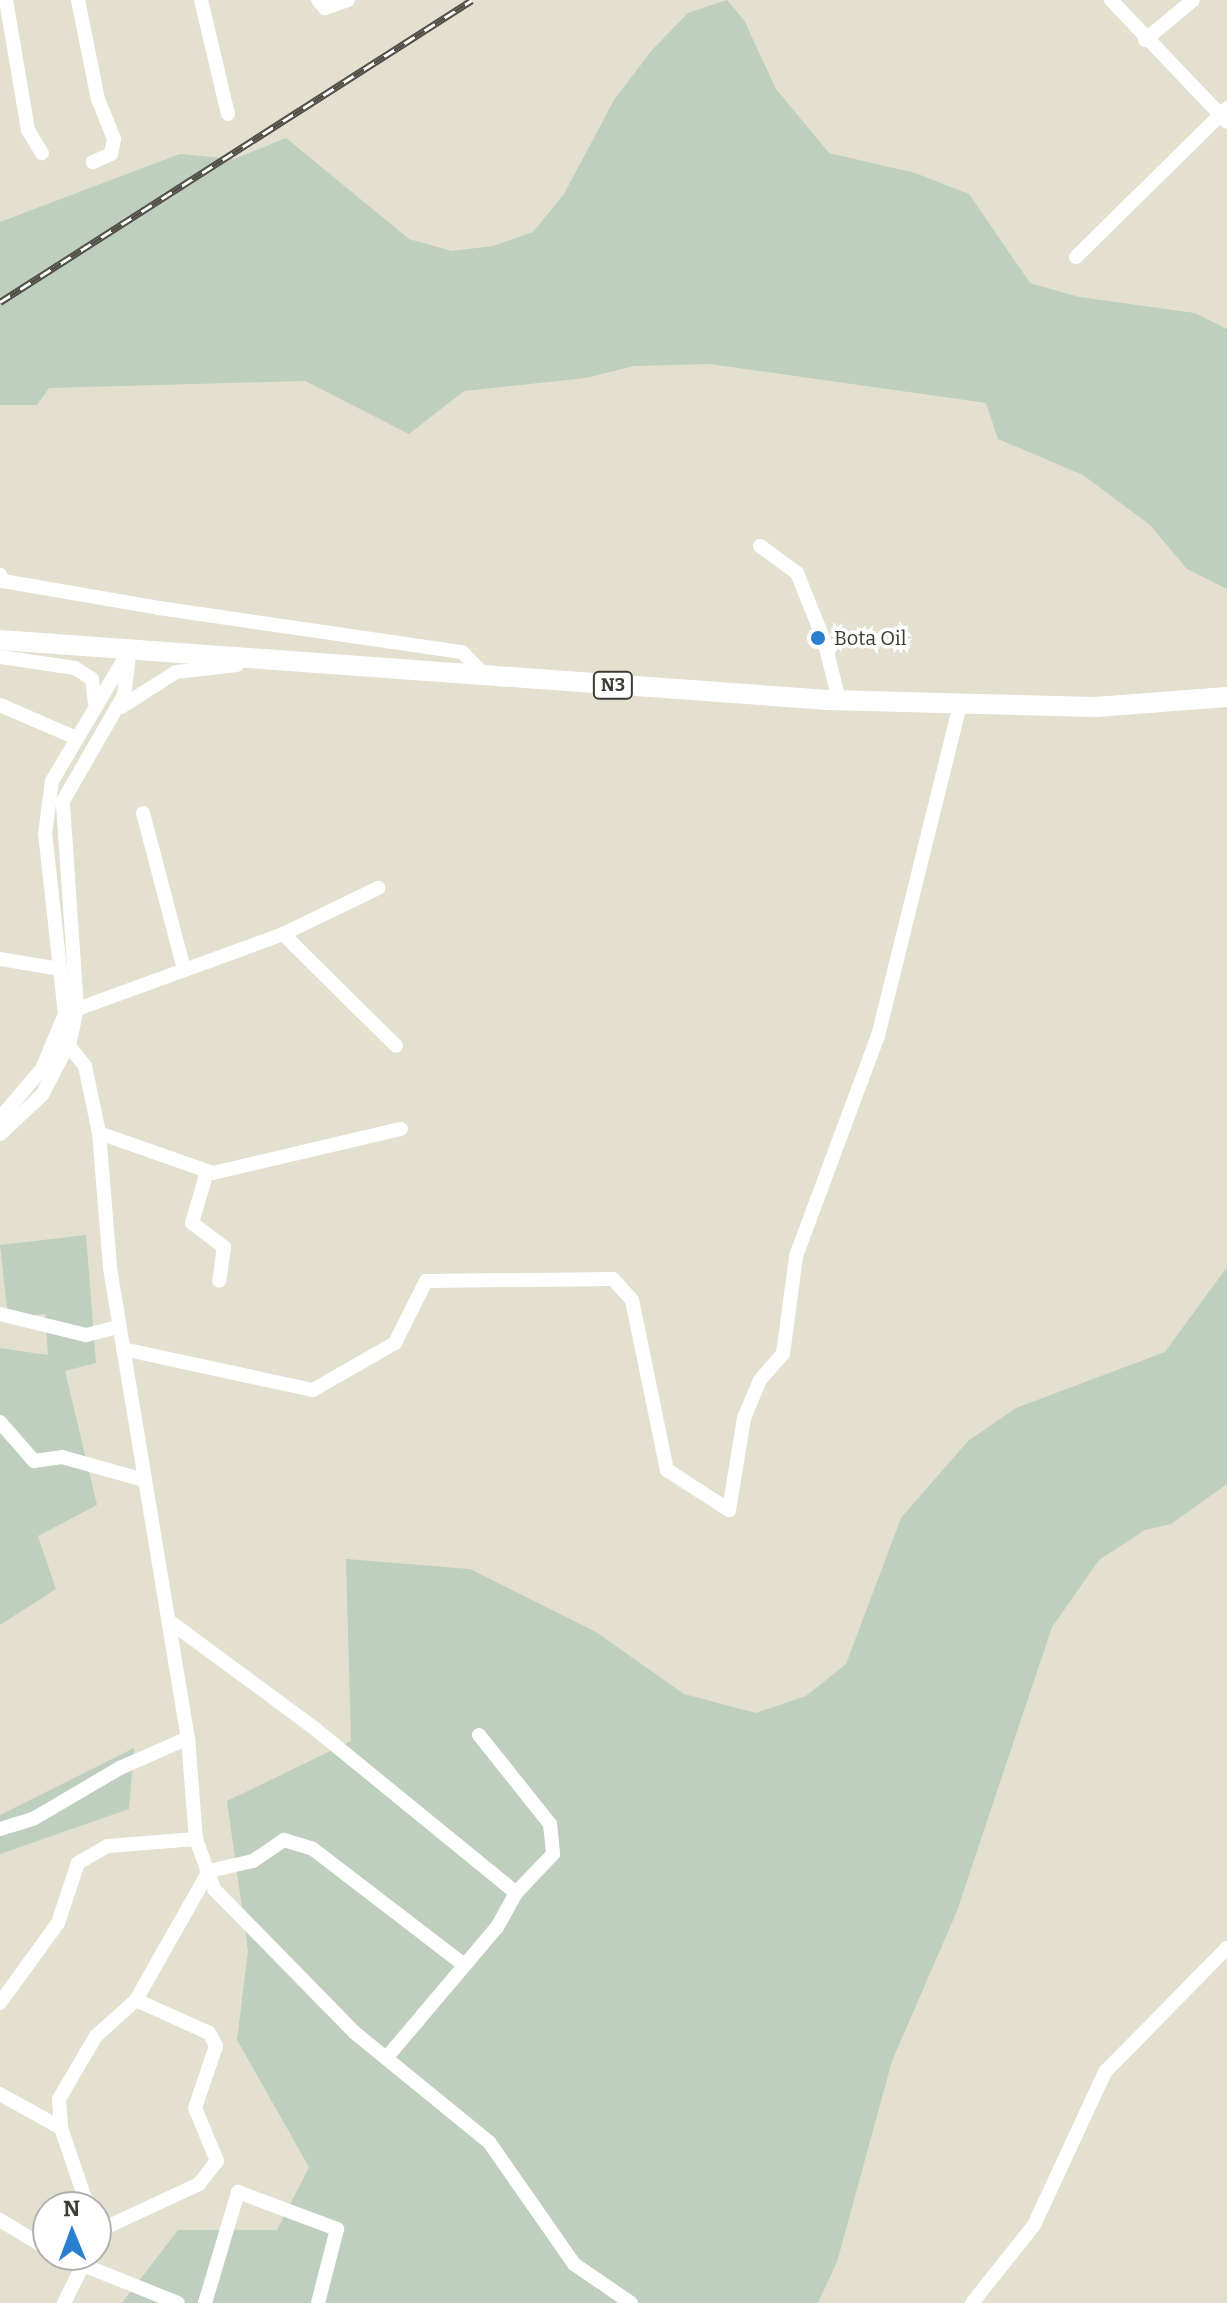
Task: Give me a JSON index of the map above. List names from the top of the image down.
{
  "streets": {
    "highway": ["N3"]
  },
  "places": ["Bota Oil"],
  "north": "top"
}
